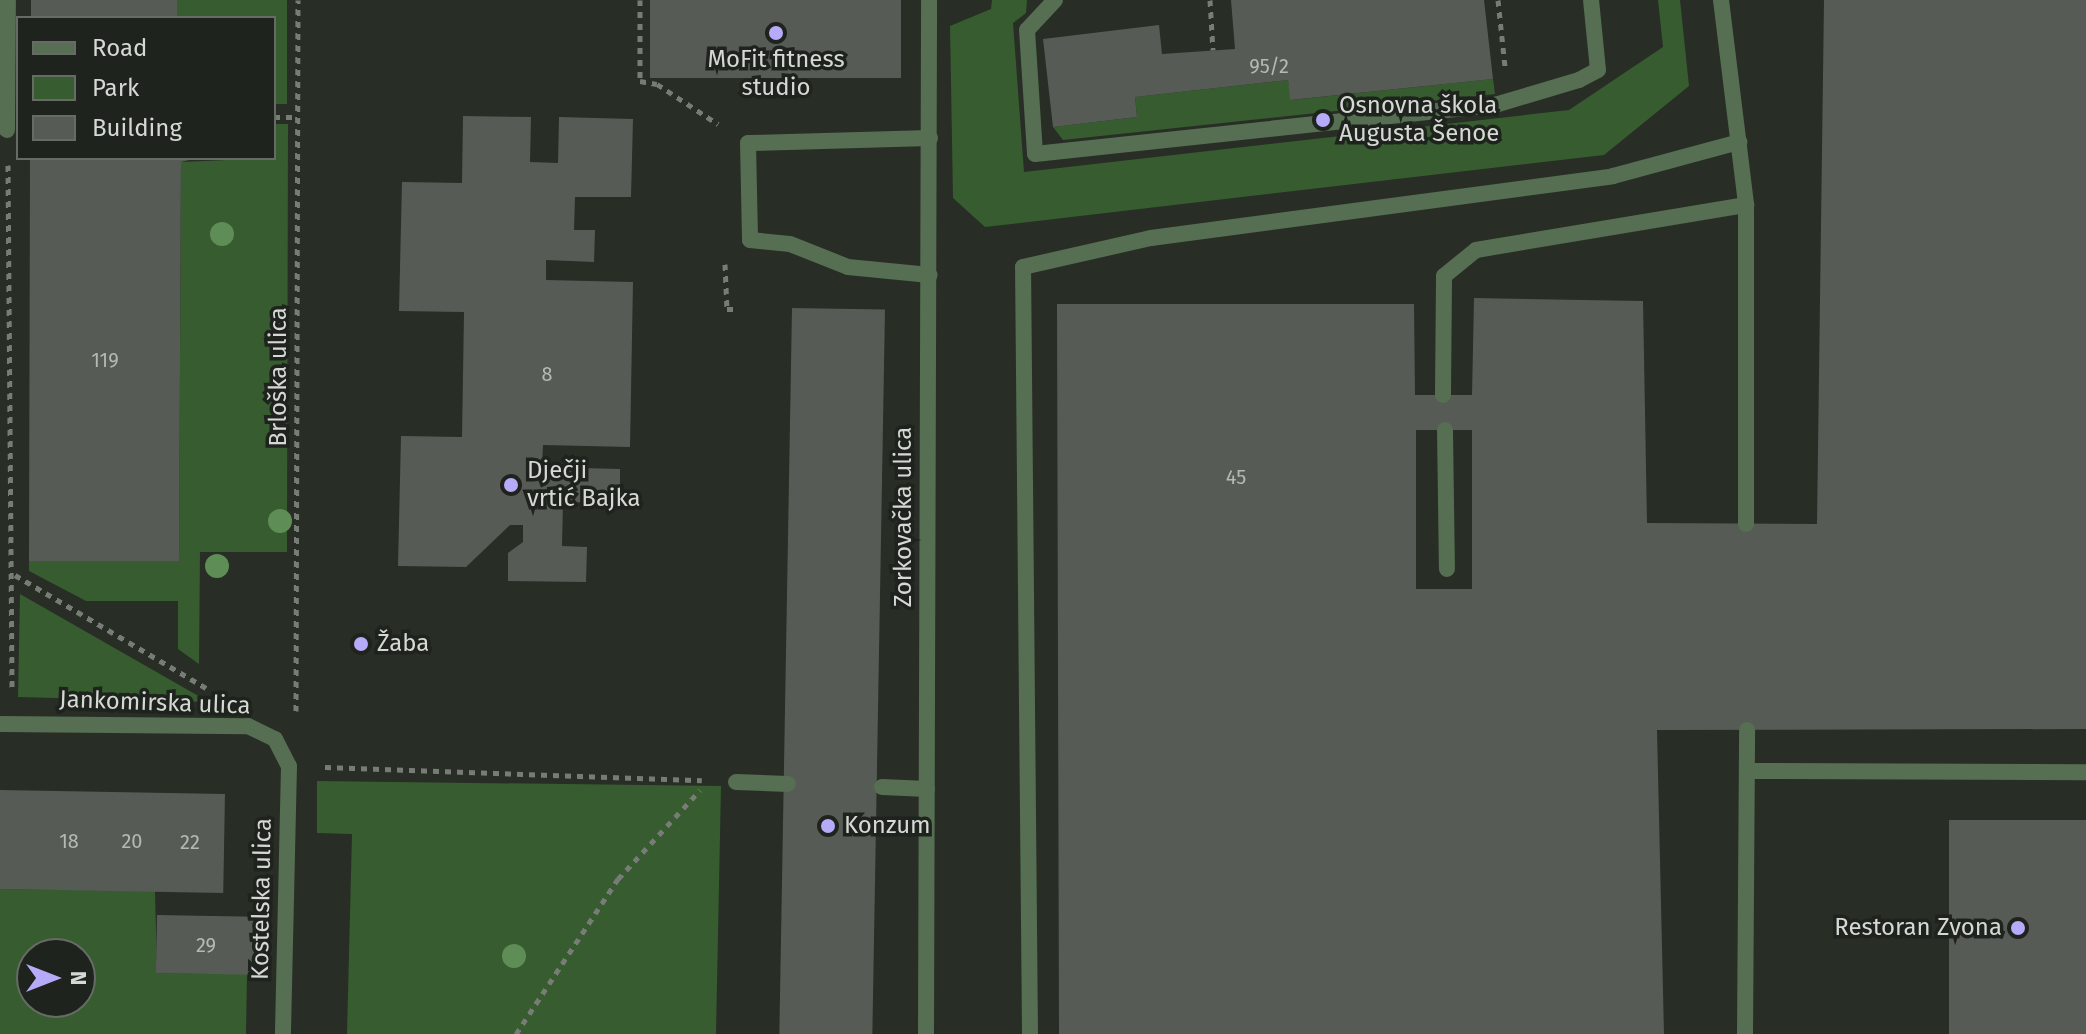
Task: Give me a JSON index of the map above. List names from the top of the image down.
{
  "streets": {
    "street": ["Zorkovačka ulica", "Jankomirska ulica", "Kostelska ulica"],
    "path": ["Brloška ulica"]
  },
  "crossings": [
    ["Jankomirska ulica", "Kostelska ulica"]
  ],
  "places": [
    "MoFit fitness studio",
    "Osnovna škola Augusta Šenoe",
    "Dječji vrtić Bajka",
    "Žaba",
    "Konzum",
    "Restoran Zvona"
  ],
  "house_numbers": [
    "95/2",
    "119",
    "8",
    "45",
    "18",
    "20",
    "22",
    "29"
  ],
  "legend": ["Road", "Park", "Building"],
  "north": "right"
}
